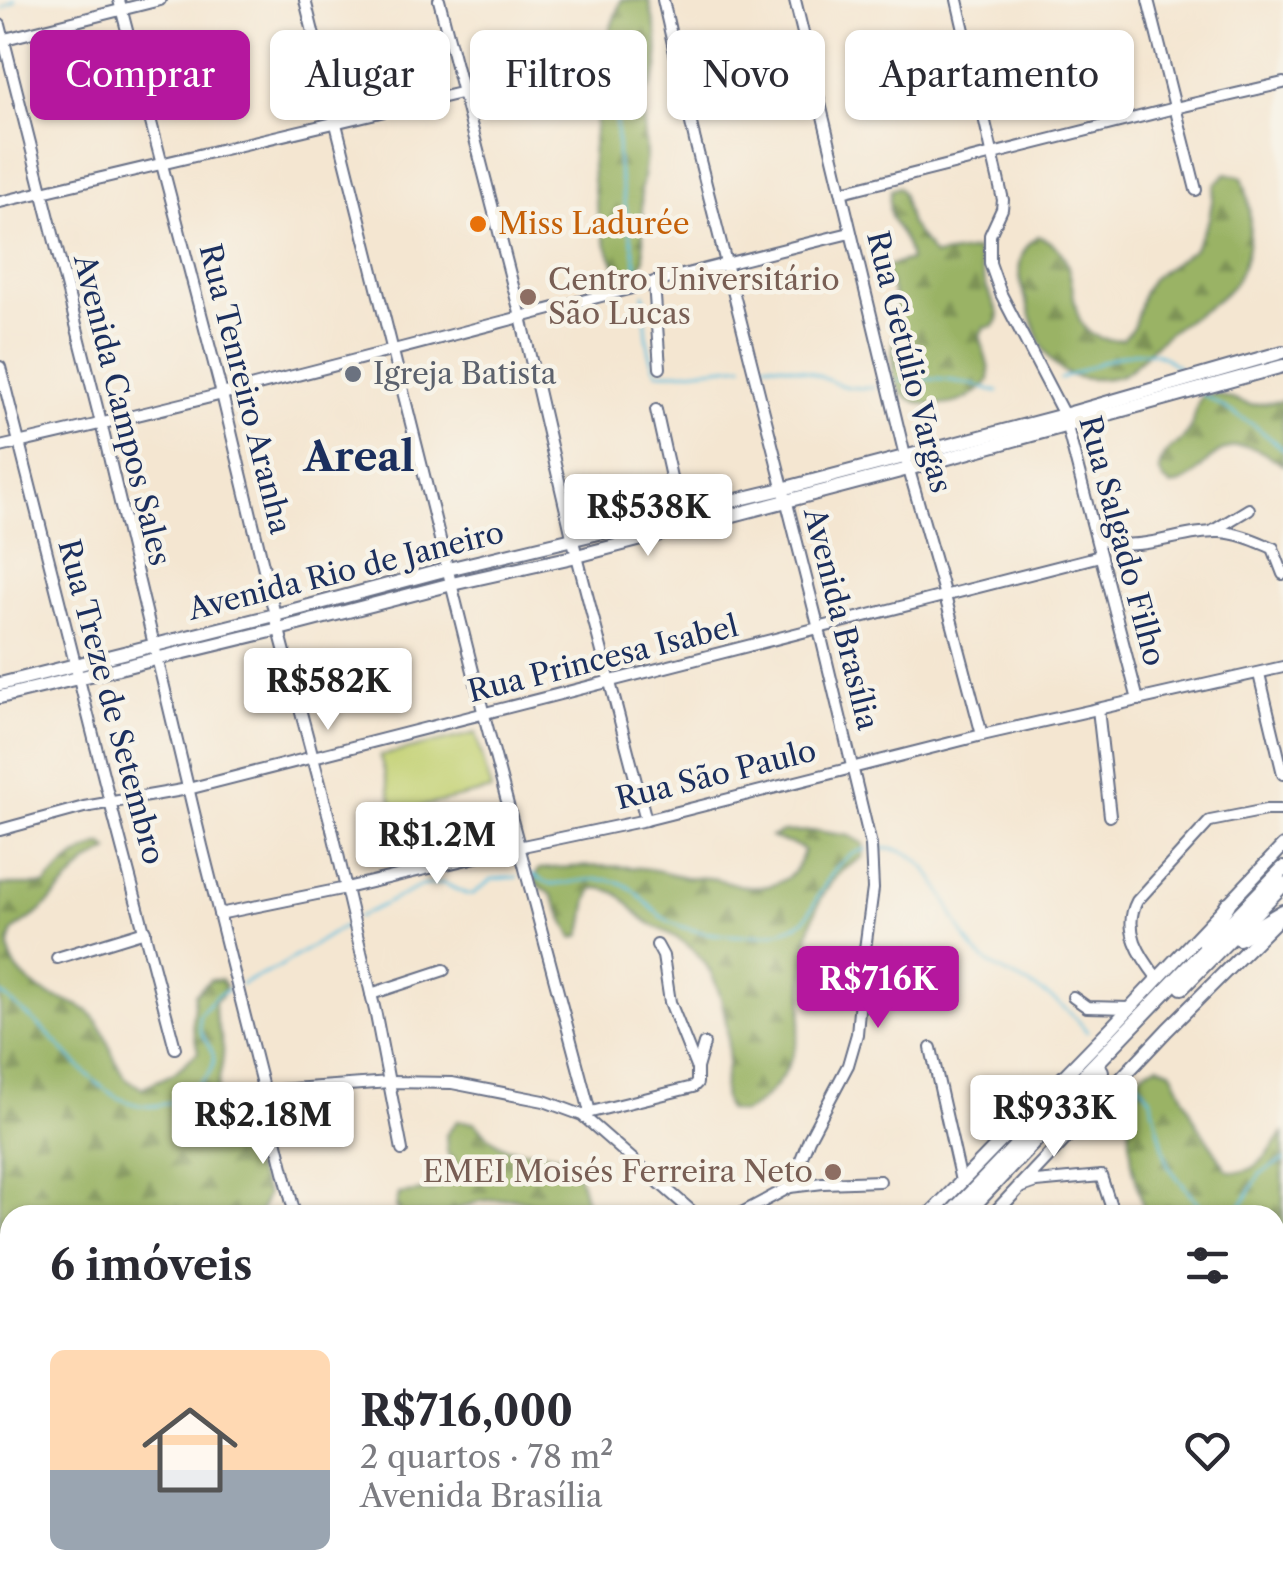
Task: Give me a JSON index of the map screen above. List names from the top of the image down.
{
  "streets": {
    "main road": ["Avenida Rio de Janeiro"],
    "street": [
      "Rua Getúlio Vargas",
      "Rua Tenreiro Aranha",
      "Avenida Campos Sales",
      "Rua Salgado Filho",
      "Avenida Brasília",
      "Rua Princesa Isabel",
      "Rua Treze de Setembro",
      "Rua São Paulo"
    ]
  },
  "crossings": [
    ["Rua Getúlio Vargas", "Avenida Rio de Janeiro"],
    ["Rua Getúlio Vargas", "Rua Princesa Isabel"],
    ["Rua Getúlio Vargas", "Rua São Paulo"],
    ["Rua Tenreiro Aranha", "Avenida Rio de Janeiro"],
    ["Rua Tenreiro Aranha", "Rua Princesa Isabel"],
    ["Rua Tenreiro Aranha", "Rua São Paulo"],
    ["Avenida Campos Sales", "Avenida Rio de Janeiro"],
    ["Avenida Campos Sales", "Rua Princesa Isabel"],
    ["Avenida Campos Sales", "Rua São Paulo"],
    ["Rua Salgado Filho", "Avenida Rio de Janeiro"],
    ["Rua Salgado Filho", "Rua Princesa Isabel"],
    ["Rua Salgado Filho", "Rua São Paulo"],
    ["Avenida Rio de Janeiro", "Avenida Brasília"],
    ["Avenida Rio de Janeiro", "Rua Treze de Setembro"],
    ["Avenida Brasília", "Rua Princesa Isabel"],
    ["Avenida Brasília", "Rua São Paulo"],
    ["Rua Princesa Isabel", "Rua Treze de Setembro"]
  ],
  "districts": ["Areal"],
  "places": [
    "Miss Ladurée",
    "Centro Universitário São Lucas",
    "Igreja Batista",
    "EMEI Moisés Ferreira Neto"
  ],
  "page": {
    "chip": [
      "Comprar",
      "Alugar",
      "Filtros",
      "Novo",
      "Apartamento"
    ],
    "price": [
      "R$538K",
      "R$582K",
      "R$1.2M",
      "R$716K",
      "R$933K",
      "R$2.18M"
    ],
    "heading": "6 imóveis",
    "list": [
      {
        "name": "R$716,000",
        "note": "2 quartos · 78 m² · Avenida Brasília"
      }
    ]
  }
}
